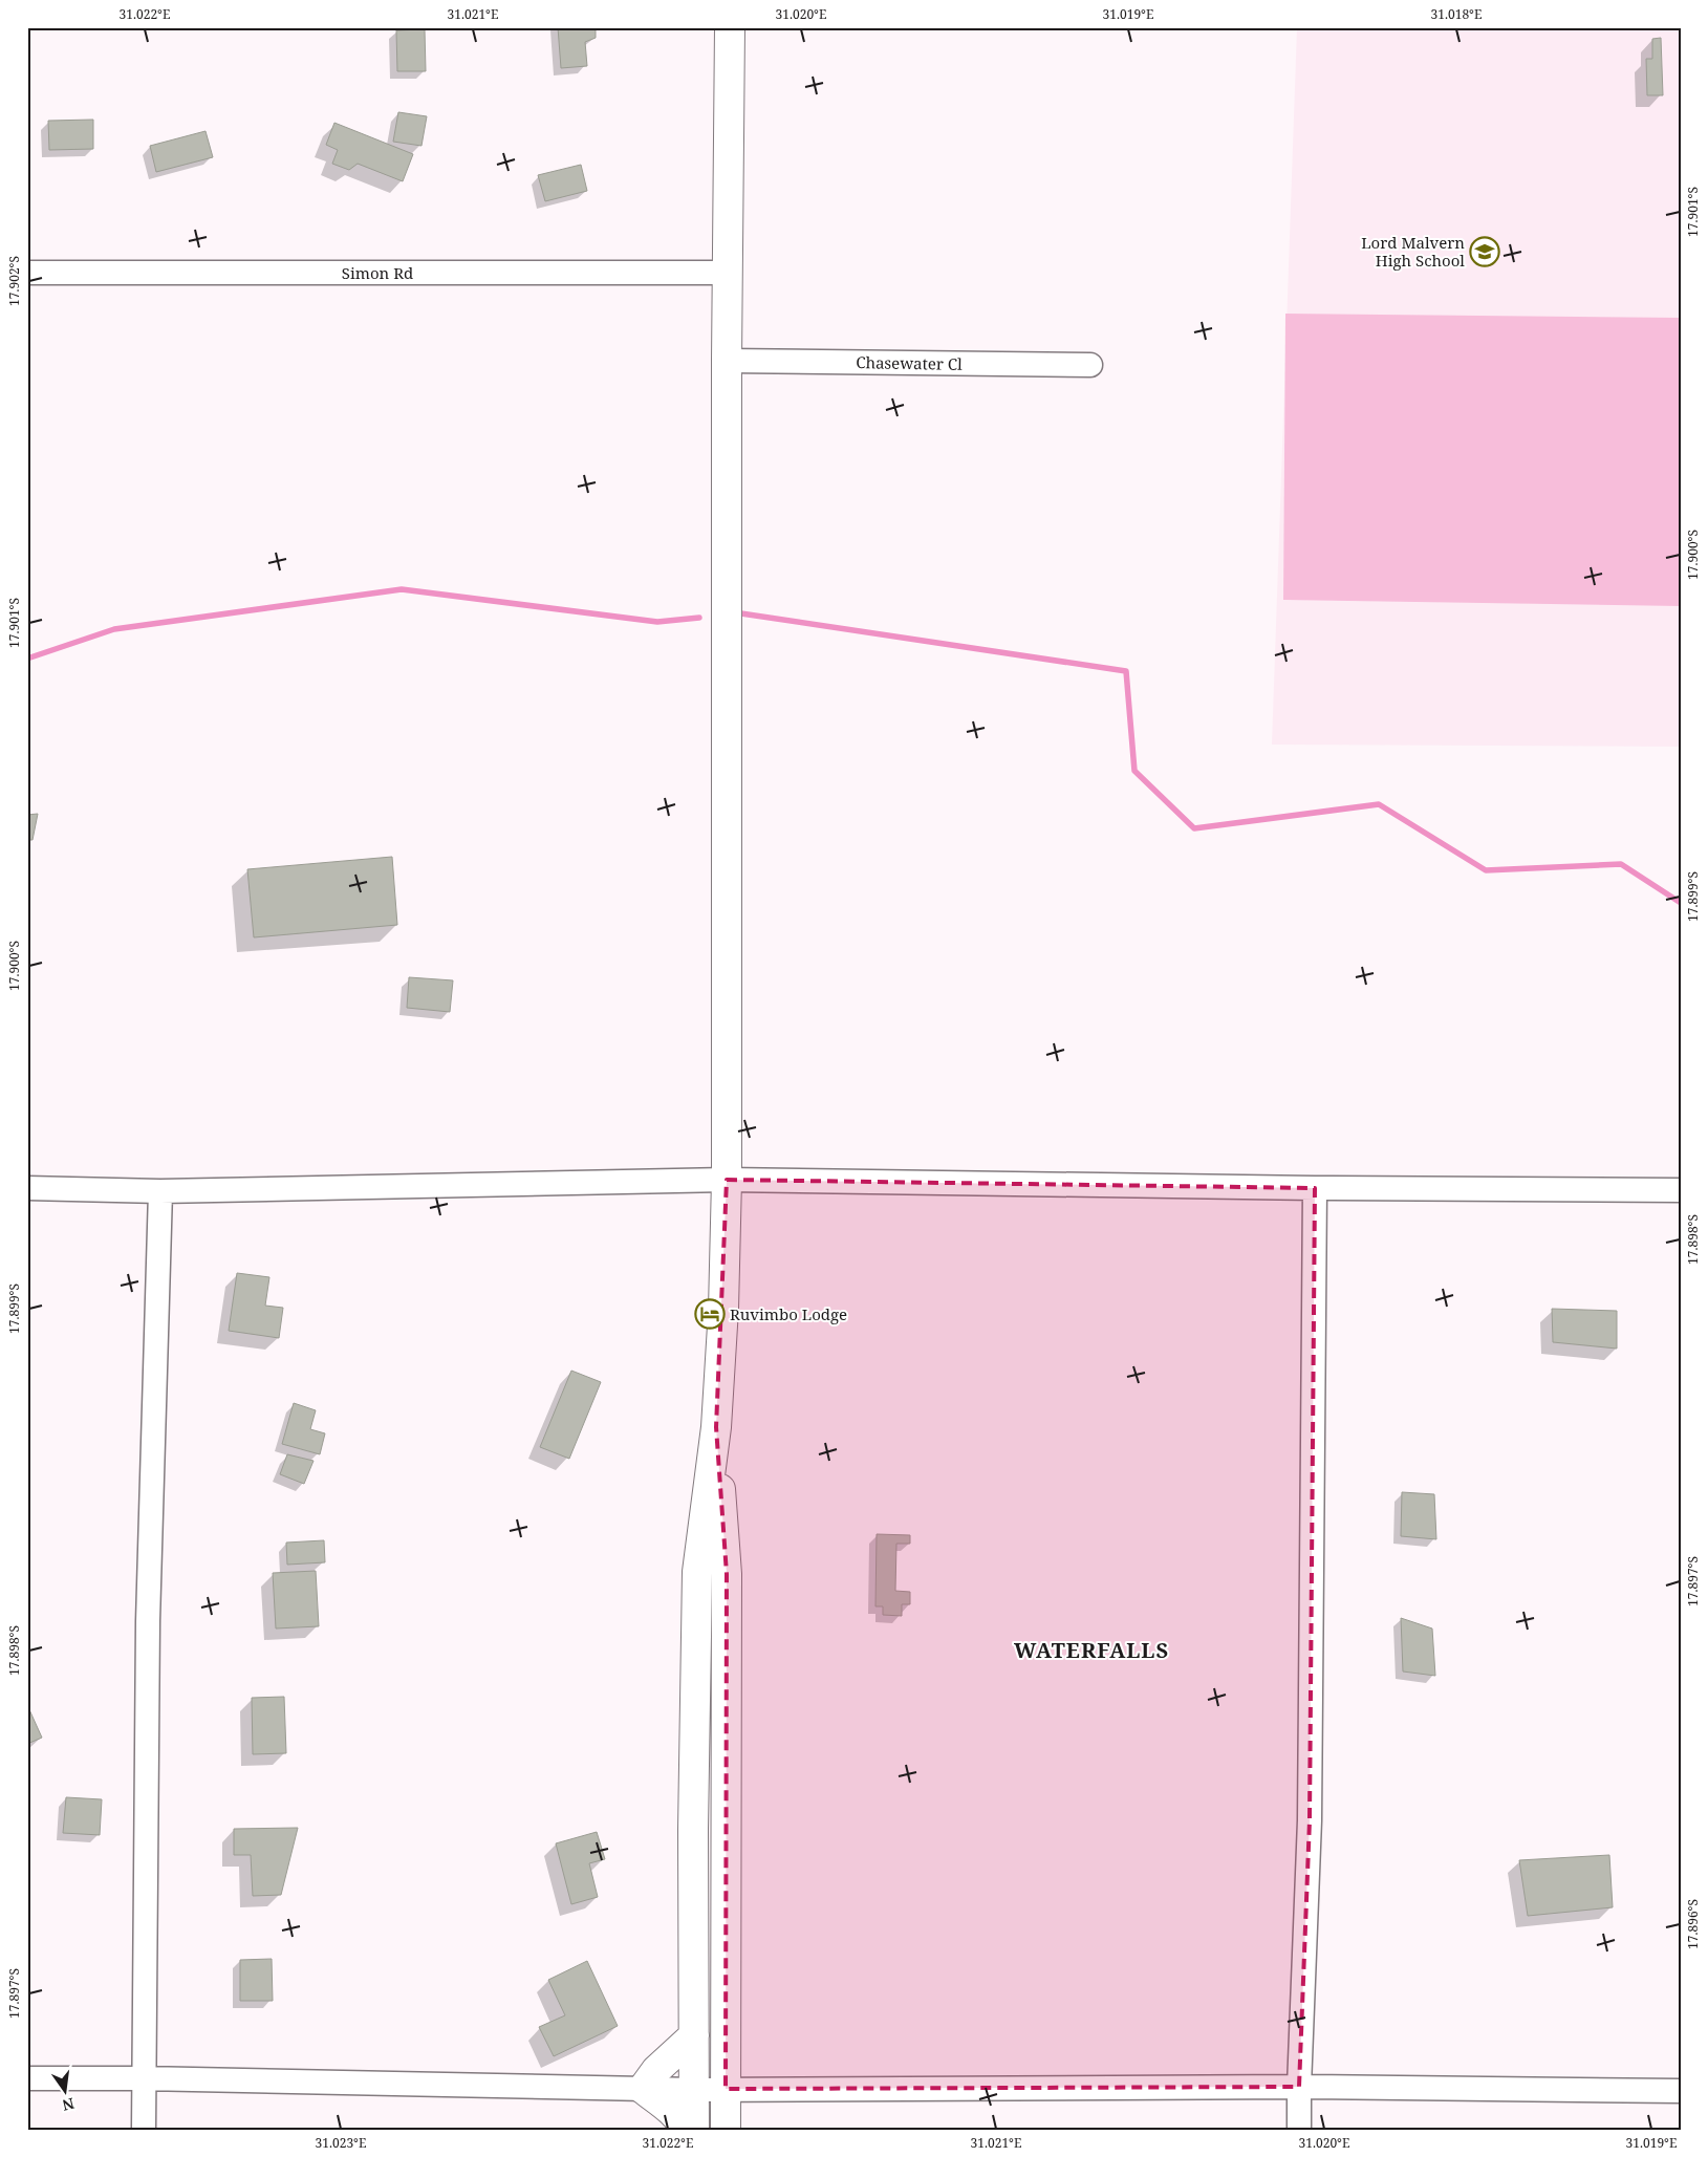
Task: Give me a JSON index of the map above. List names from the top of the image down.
{
  "streets": {
    "street": ["Simon Rd", "Chasewater Cl"]
  },
  "districts": ["WATERFALLS"],
  "places": {
    "school or university": ["Lord Malvern High School"],
    "hotel": ["Ruvimbo Lodge"]
  },
  "north": "bottom",
  "coordinates": [
    "31.022°E",
    "31.021°E",
    "31.020°E",
    "31.019°E",
    "31.018°E",
    "17.901°S",
    "17.902°S",
    "17.900°S",
    "17.899°S",
    "17.898°S",
    "17.897°S",
    "17.896°S",
    "31.023°E"
  ]
}
